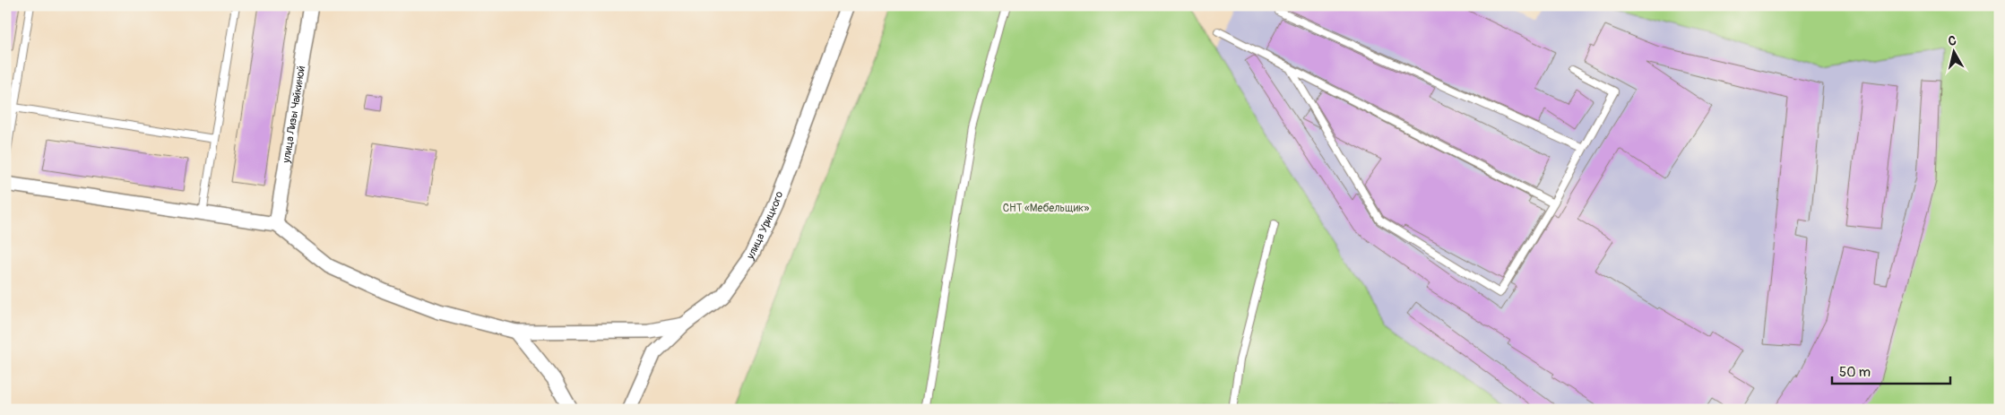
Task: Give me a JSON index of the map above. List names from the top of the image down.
{
  "streets": {
    "street": ["улица Лизы Чайкиной", "улица Урицкого"]
  },
  "parks": ["СНТ «Мебельщик»"],
  "scale_bar": "50 m",
  "north": "top"
}
